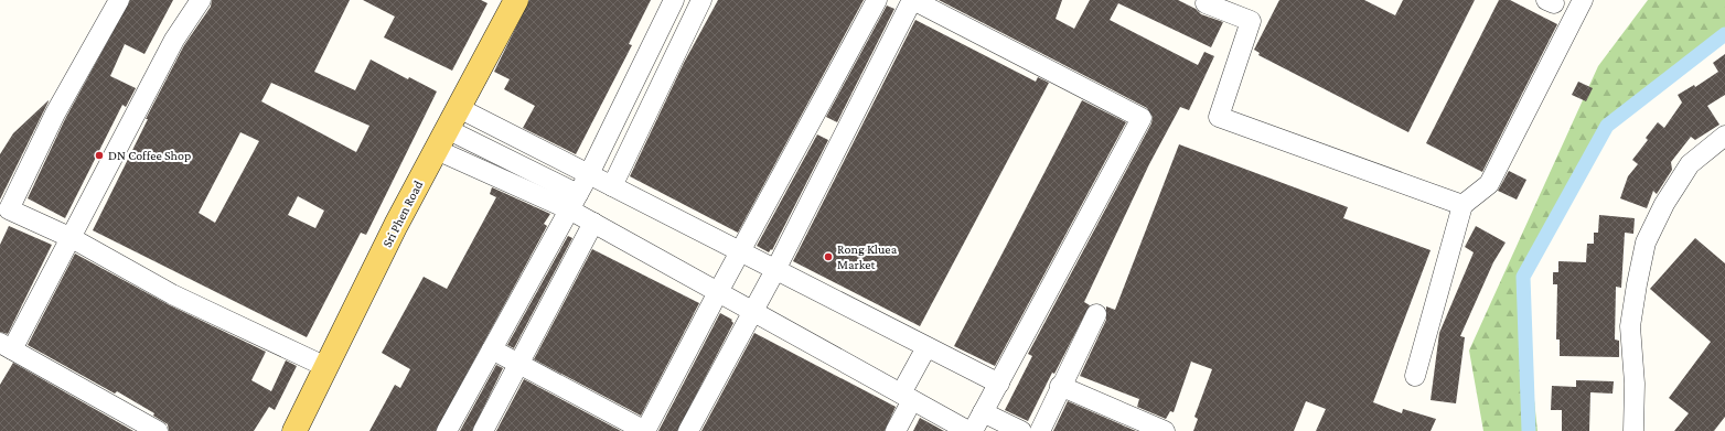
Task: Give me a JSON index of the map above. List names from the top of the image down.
{
  "streets": {
    "main road": ["Sri Phen Road"]
  },
  "places": ["DN Coffee Shop", "Rong Kluea Market"]
}
